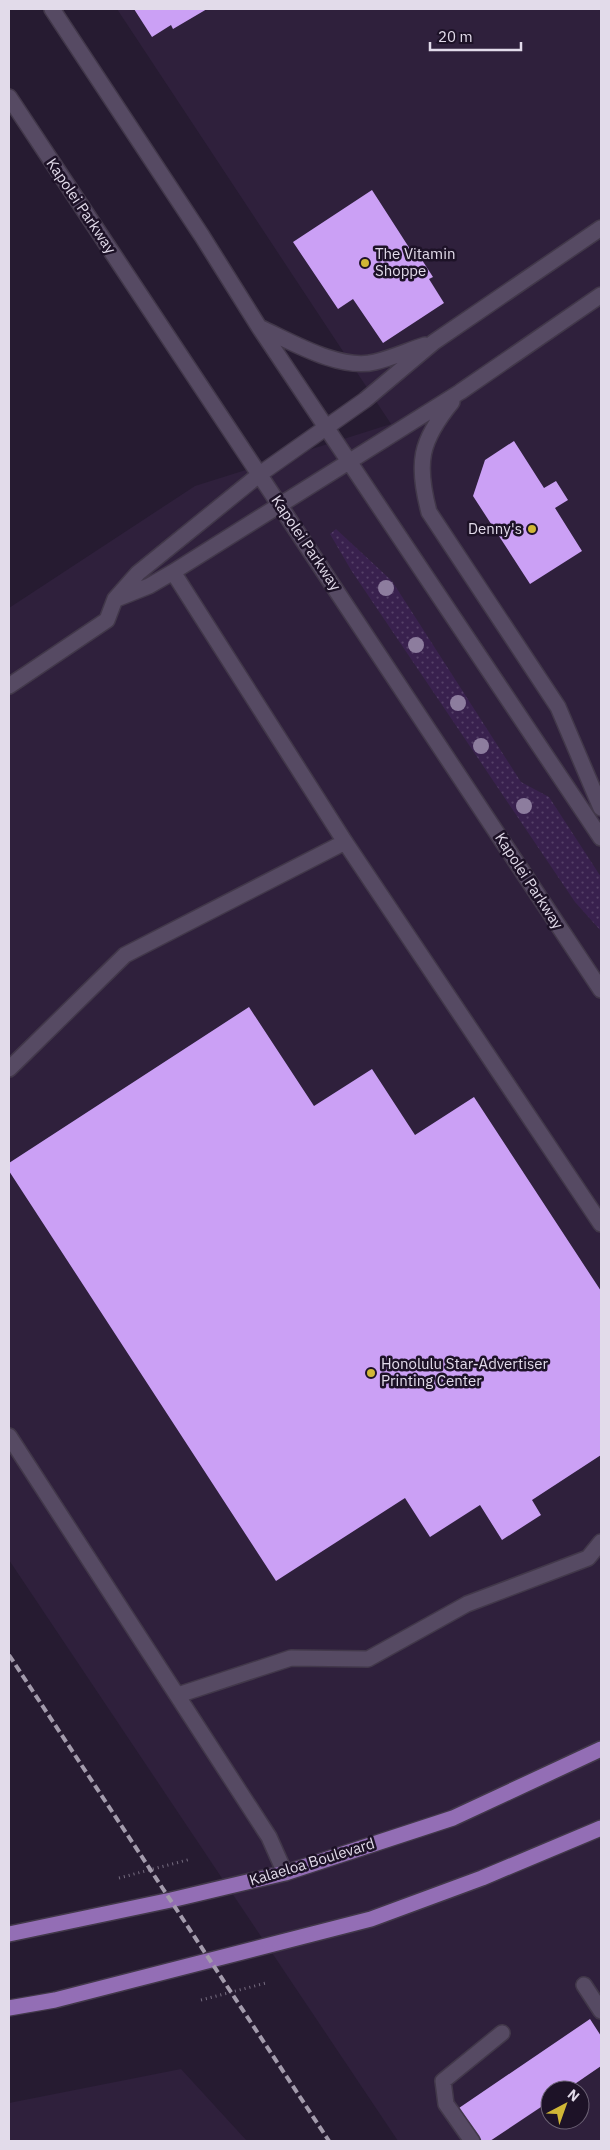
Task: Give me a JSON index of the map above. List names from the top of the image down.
{
  "streets": {
    "main road": ["Kalaeloa Boulevard"],
    "street": ["Kapolei Parkway"]
  },
  "places": ["The Vitamin Shoppe", "Denny's", "Honolulu Star-Advertiser Printing Center"],
  "scale_bar": "20 m",
  "north": "top right"
}
